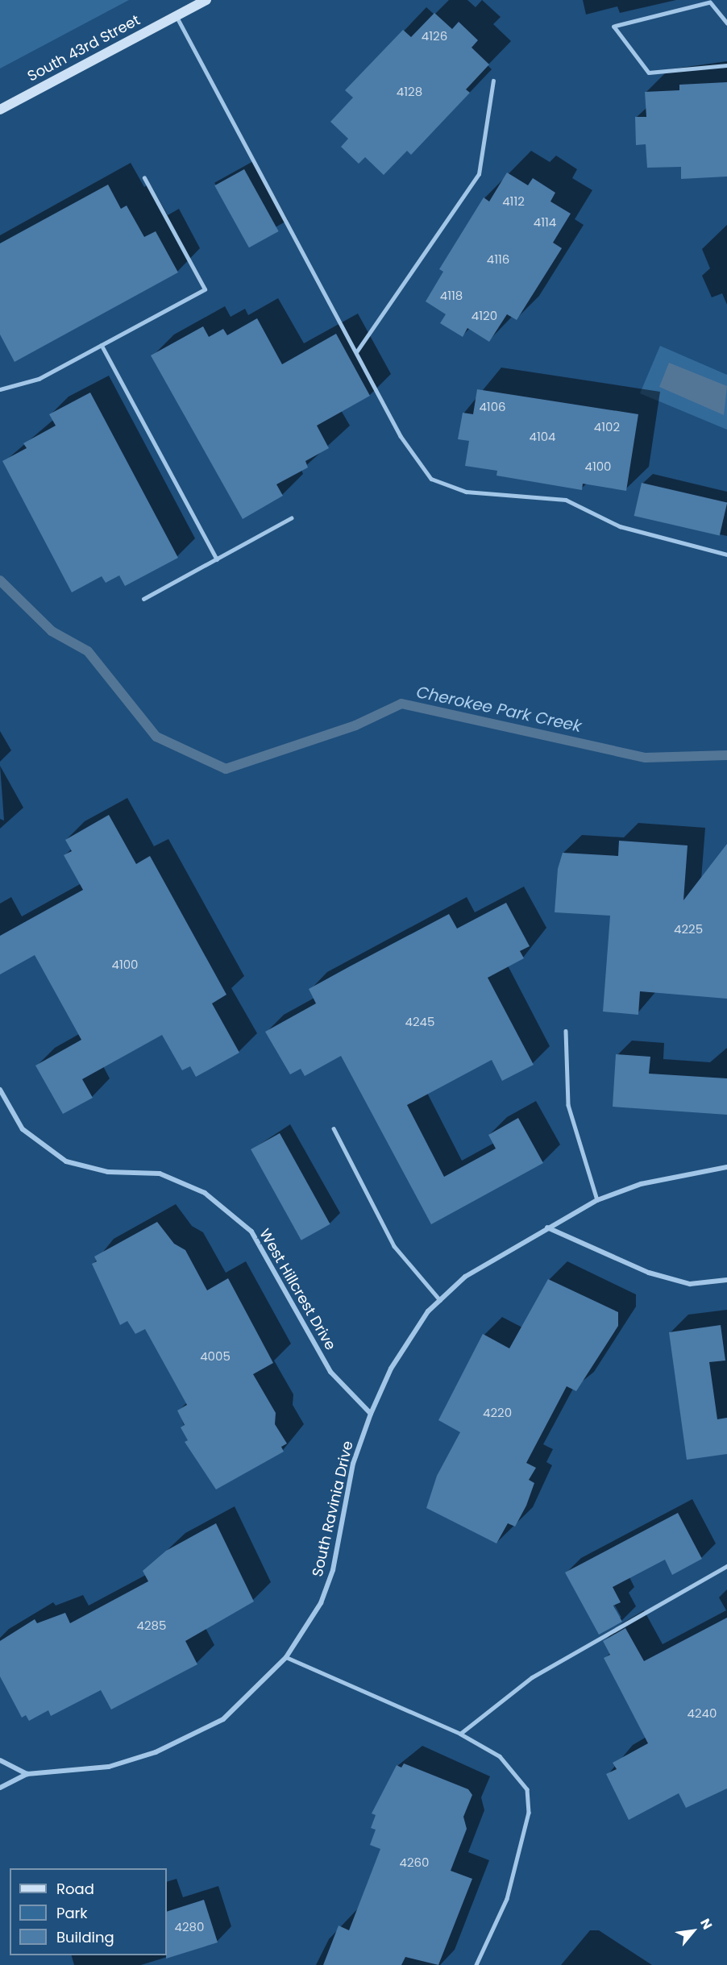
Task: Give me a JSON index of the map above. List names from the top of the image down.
{
  "streets": {
    "main road": ["South 43rd Street"],
    "street": ["West Hillcrest Drive", "South Ravinia Drive"]
  },
  "crossings": [
    ["West Hillcrest Drive", "South Ravinia Drive"]
  ],
  "water": ["Cherokee Park Creek"],
  "house_numbers": [
    "4126",
    "4128",
    "4112",
    "4114",
    "4116",
    "4118",
    "4120",
    "4106",
    "4102",
    "4104",
    "4100",
    "4225",
    "4100",
    "4245",
    "4005",
    "4220",
    "4285",
    "4240",
    "4260",
    "4280"
  ],
  "legend": ["Road", "Park", "Building"],
  "north": "top right"
}
